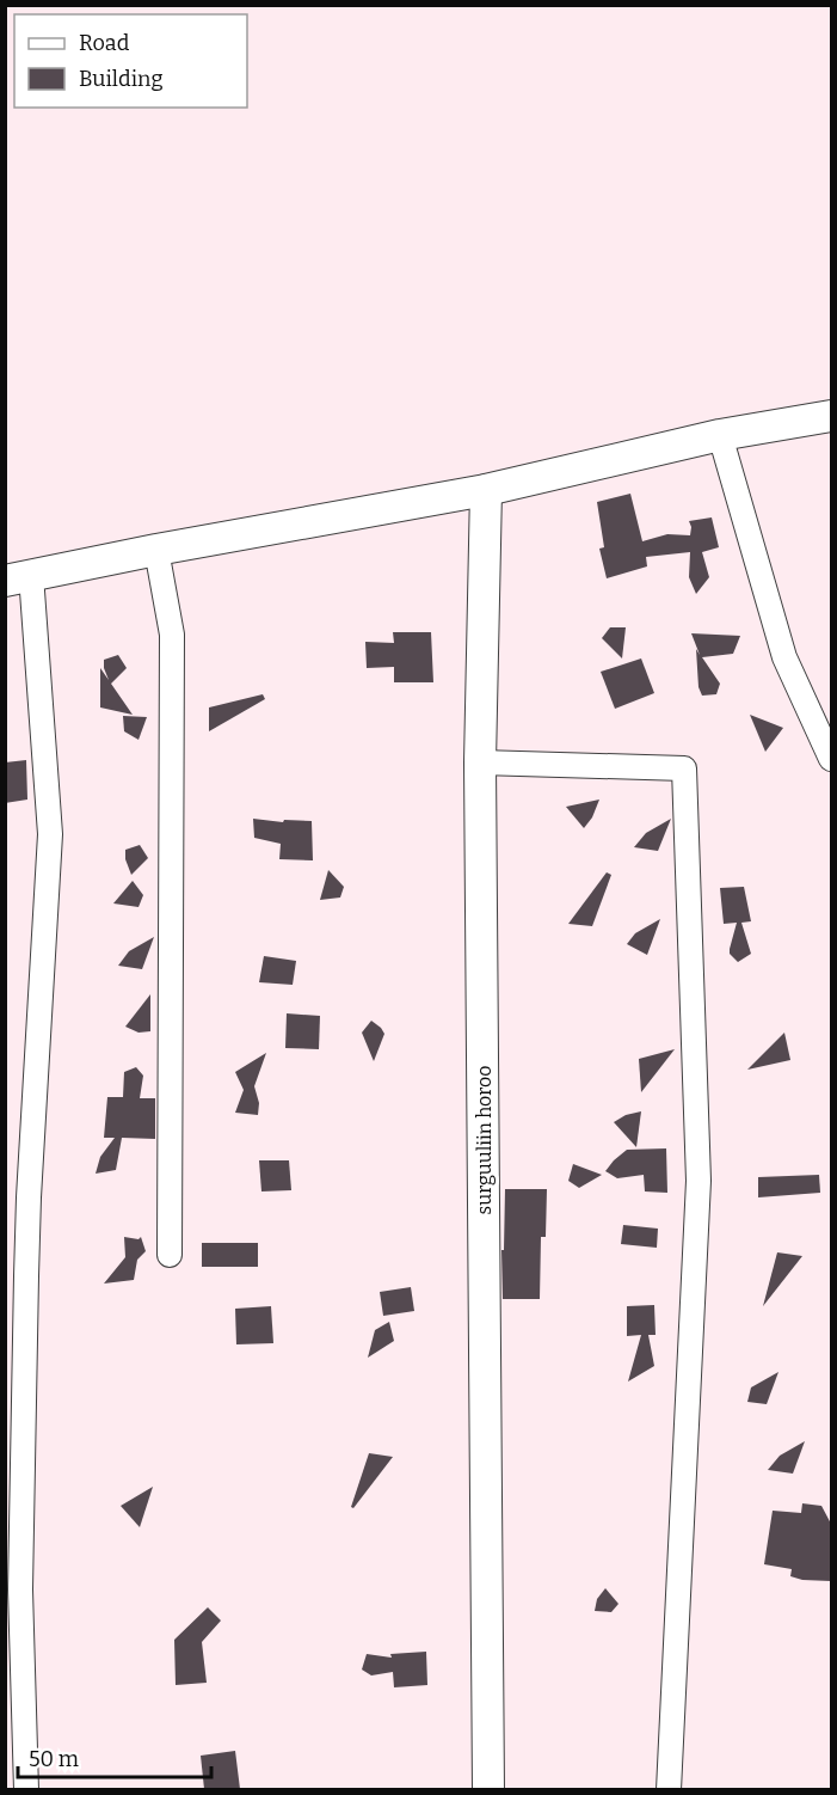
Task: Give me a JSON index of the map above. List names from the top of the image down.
{
  "streets": {
    "street": ["surguuliin horoo"]
  },
  "legend": ["Road", "Building"],
  "scale_bar": "50 m"
}
